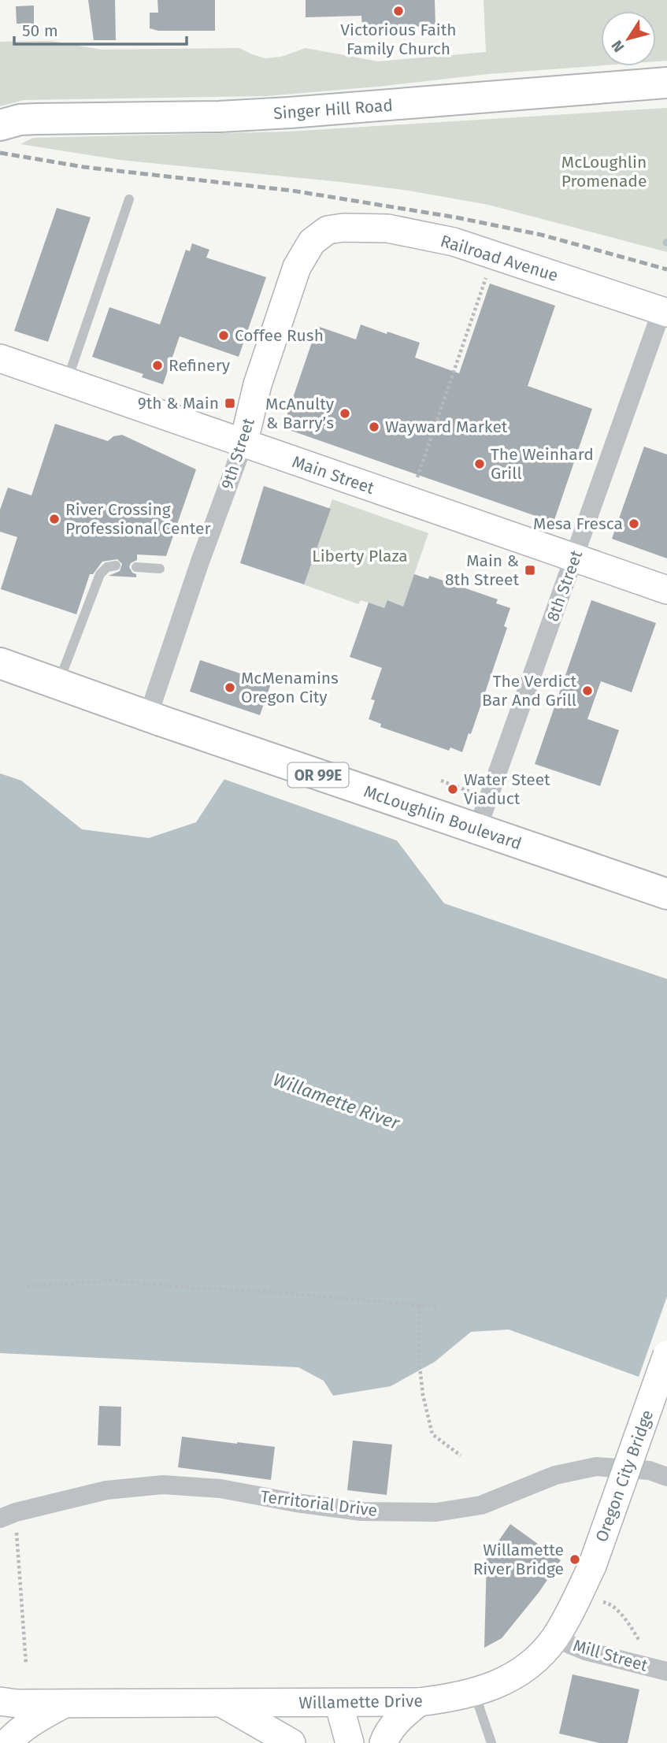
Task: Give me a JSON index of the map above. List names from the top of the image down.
{
  "streets": {
    "main road": [
      "Singer Hill Road",
      "Railroad Avenue",
      "9th Street",
      "Main Street",
      "OR 99E",
      "McLoughlin Boulevard",
      "Oregon City Bridge",
      "Willamette Drive"
    ],
    "street": ["8th Street", "Territorial Drive", "Mill Street"]
  },
  "crossings": [
    ["Railroad Avenue", "9th Street"],
    ["Railroad Avenue", "8th Street"],
    ["9th Street", "Main Street"],
    ["9th Street", "McLoughlin Boulevard"],
    ["Main Street", "8th Street"],
    ["8th Street", "McLoughlin Boulevard"],
    ["Oregon City Bridge", "Willamette Drive"],
    ["Mill Street", "Willamette Drive"]
  ],
  "water": ["Willamette River"],
  "parks": ["McLoughlin Promenade", "Liberty Plaza"],
  "places": {
    "other": [
      "Victorious Faith Family Church",
      "Coffee Rush",
      "Refinery",
      "McAnulty & Barry’s",
      "Wayward Market",
      "The Weinhard Grill",
      "River Crossing Professional Center",
      "Mesa Fresca",
      "McMenamins Oregon City",
      "The Verdict Bar And Grill",
      "Water Steet Viaduct",
      "Willamette River Bridge"
    ],
    "transit": ["9th & Main", "Main & 8th Street"]
  },
  "scale_bar": "50 m",
  "north": "bottom left"
}
